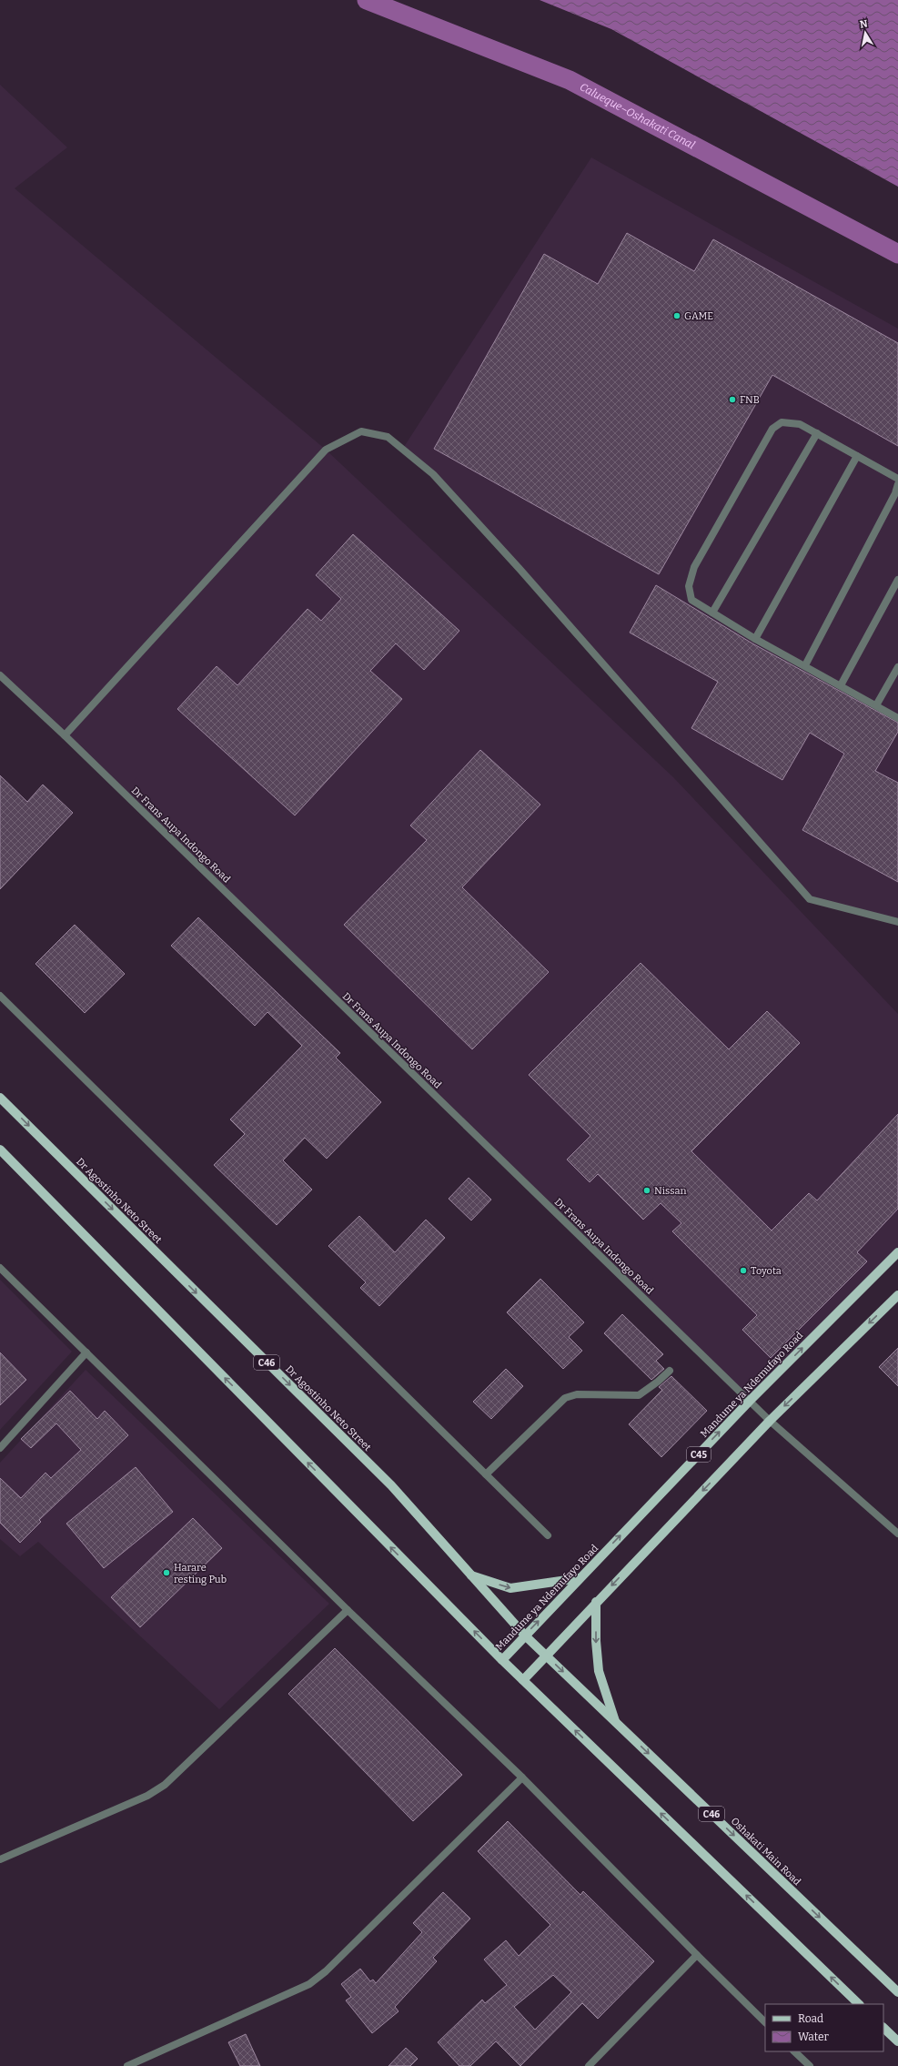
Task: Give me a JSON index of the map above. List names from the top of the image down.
{
  "streets": {
    "main road": [
      "Dr Agostinho Neto Street",
      "C46",
      "Mandume ya Ndemufayo Road",
      "C45",
      "Oshakati Main Road"
    ],
    "street": ["Dr Frans Aupa Indongo Road"]
  },
  "crossings": [
    ["Dr Frans Aupa Indongo Road", "Mandume ya Ndemufayo Road"],
    ["Dr Frans Aupa Indongo Road", "C45"],
    ["Dr Agostinho Neto Street", "Mandume ya Ndemufayo Road"],
    ["Dr Agostinho Neto Street", "Oshakati Main Road"],
    ["Mandume ya Ndemufayo Road", "Oshakati Main Road"],
    ["C45", "Oshakati Main Road"]
  ],
  "water": ["Calueque–Oshakati Canal"],
  "places": [
    "GAME",
    "FNB",
    "Nissan",
    "Toyota",
    "Harare resting Pub"
  ],
  "legend": ["Road", "Water"],
  "north": "top"
}
